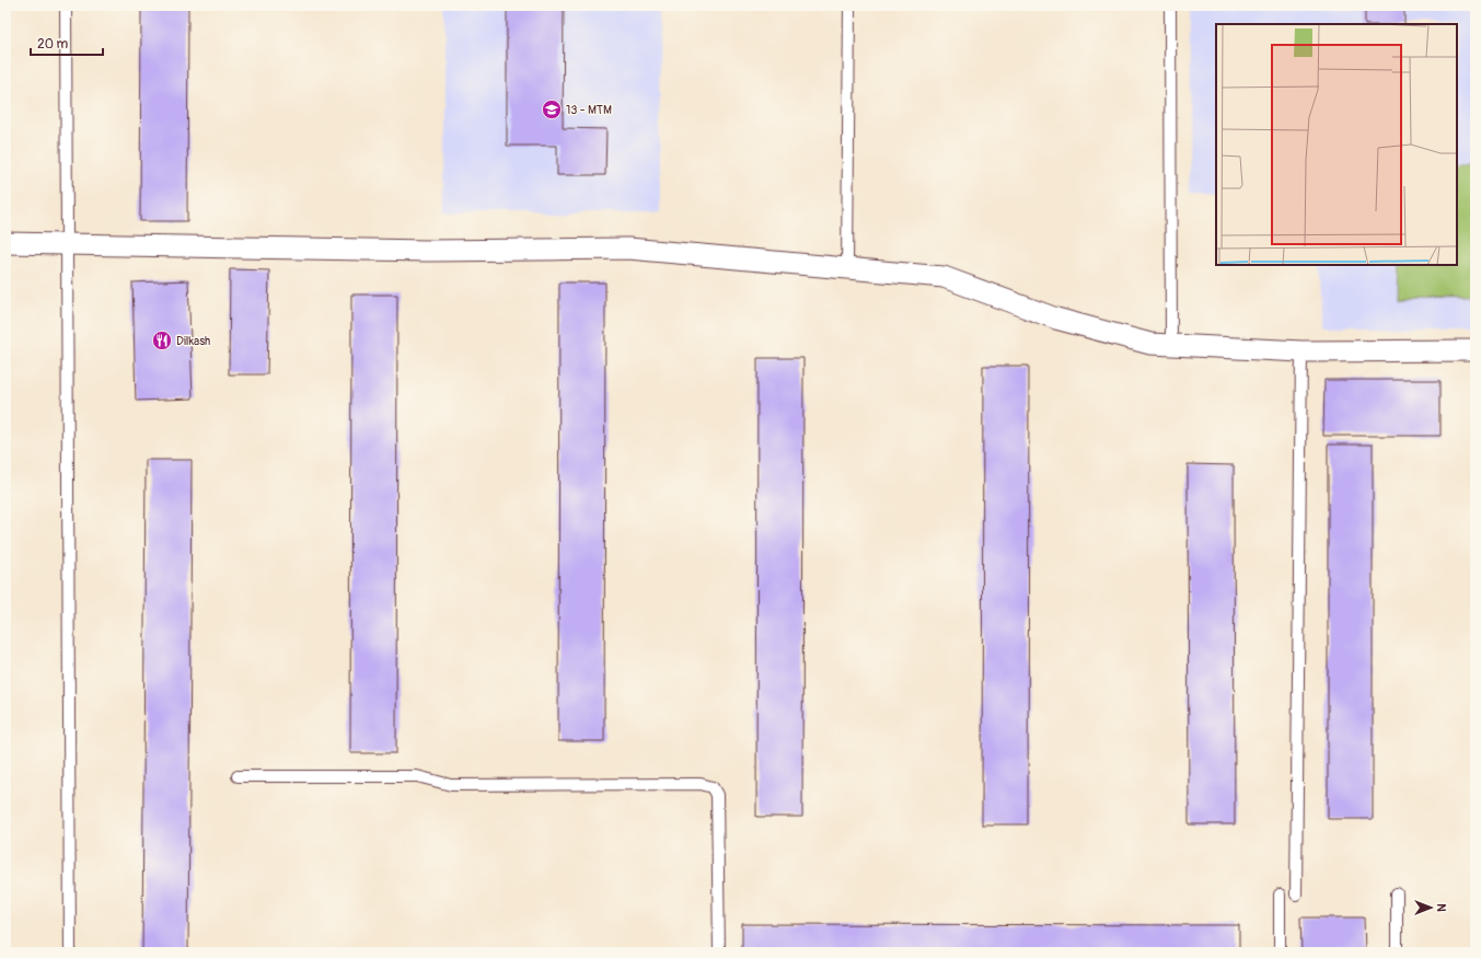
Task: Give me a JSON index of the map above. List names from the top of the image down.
{
  "places": {
    "school or university": ["13 - MTM"],
    "restaurant": ["Dilkash"]
  },
  "scale_bar": "20 m",
  "north": "right"
}
